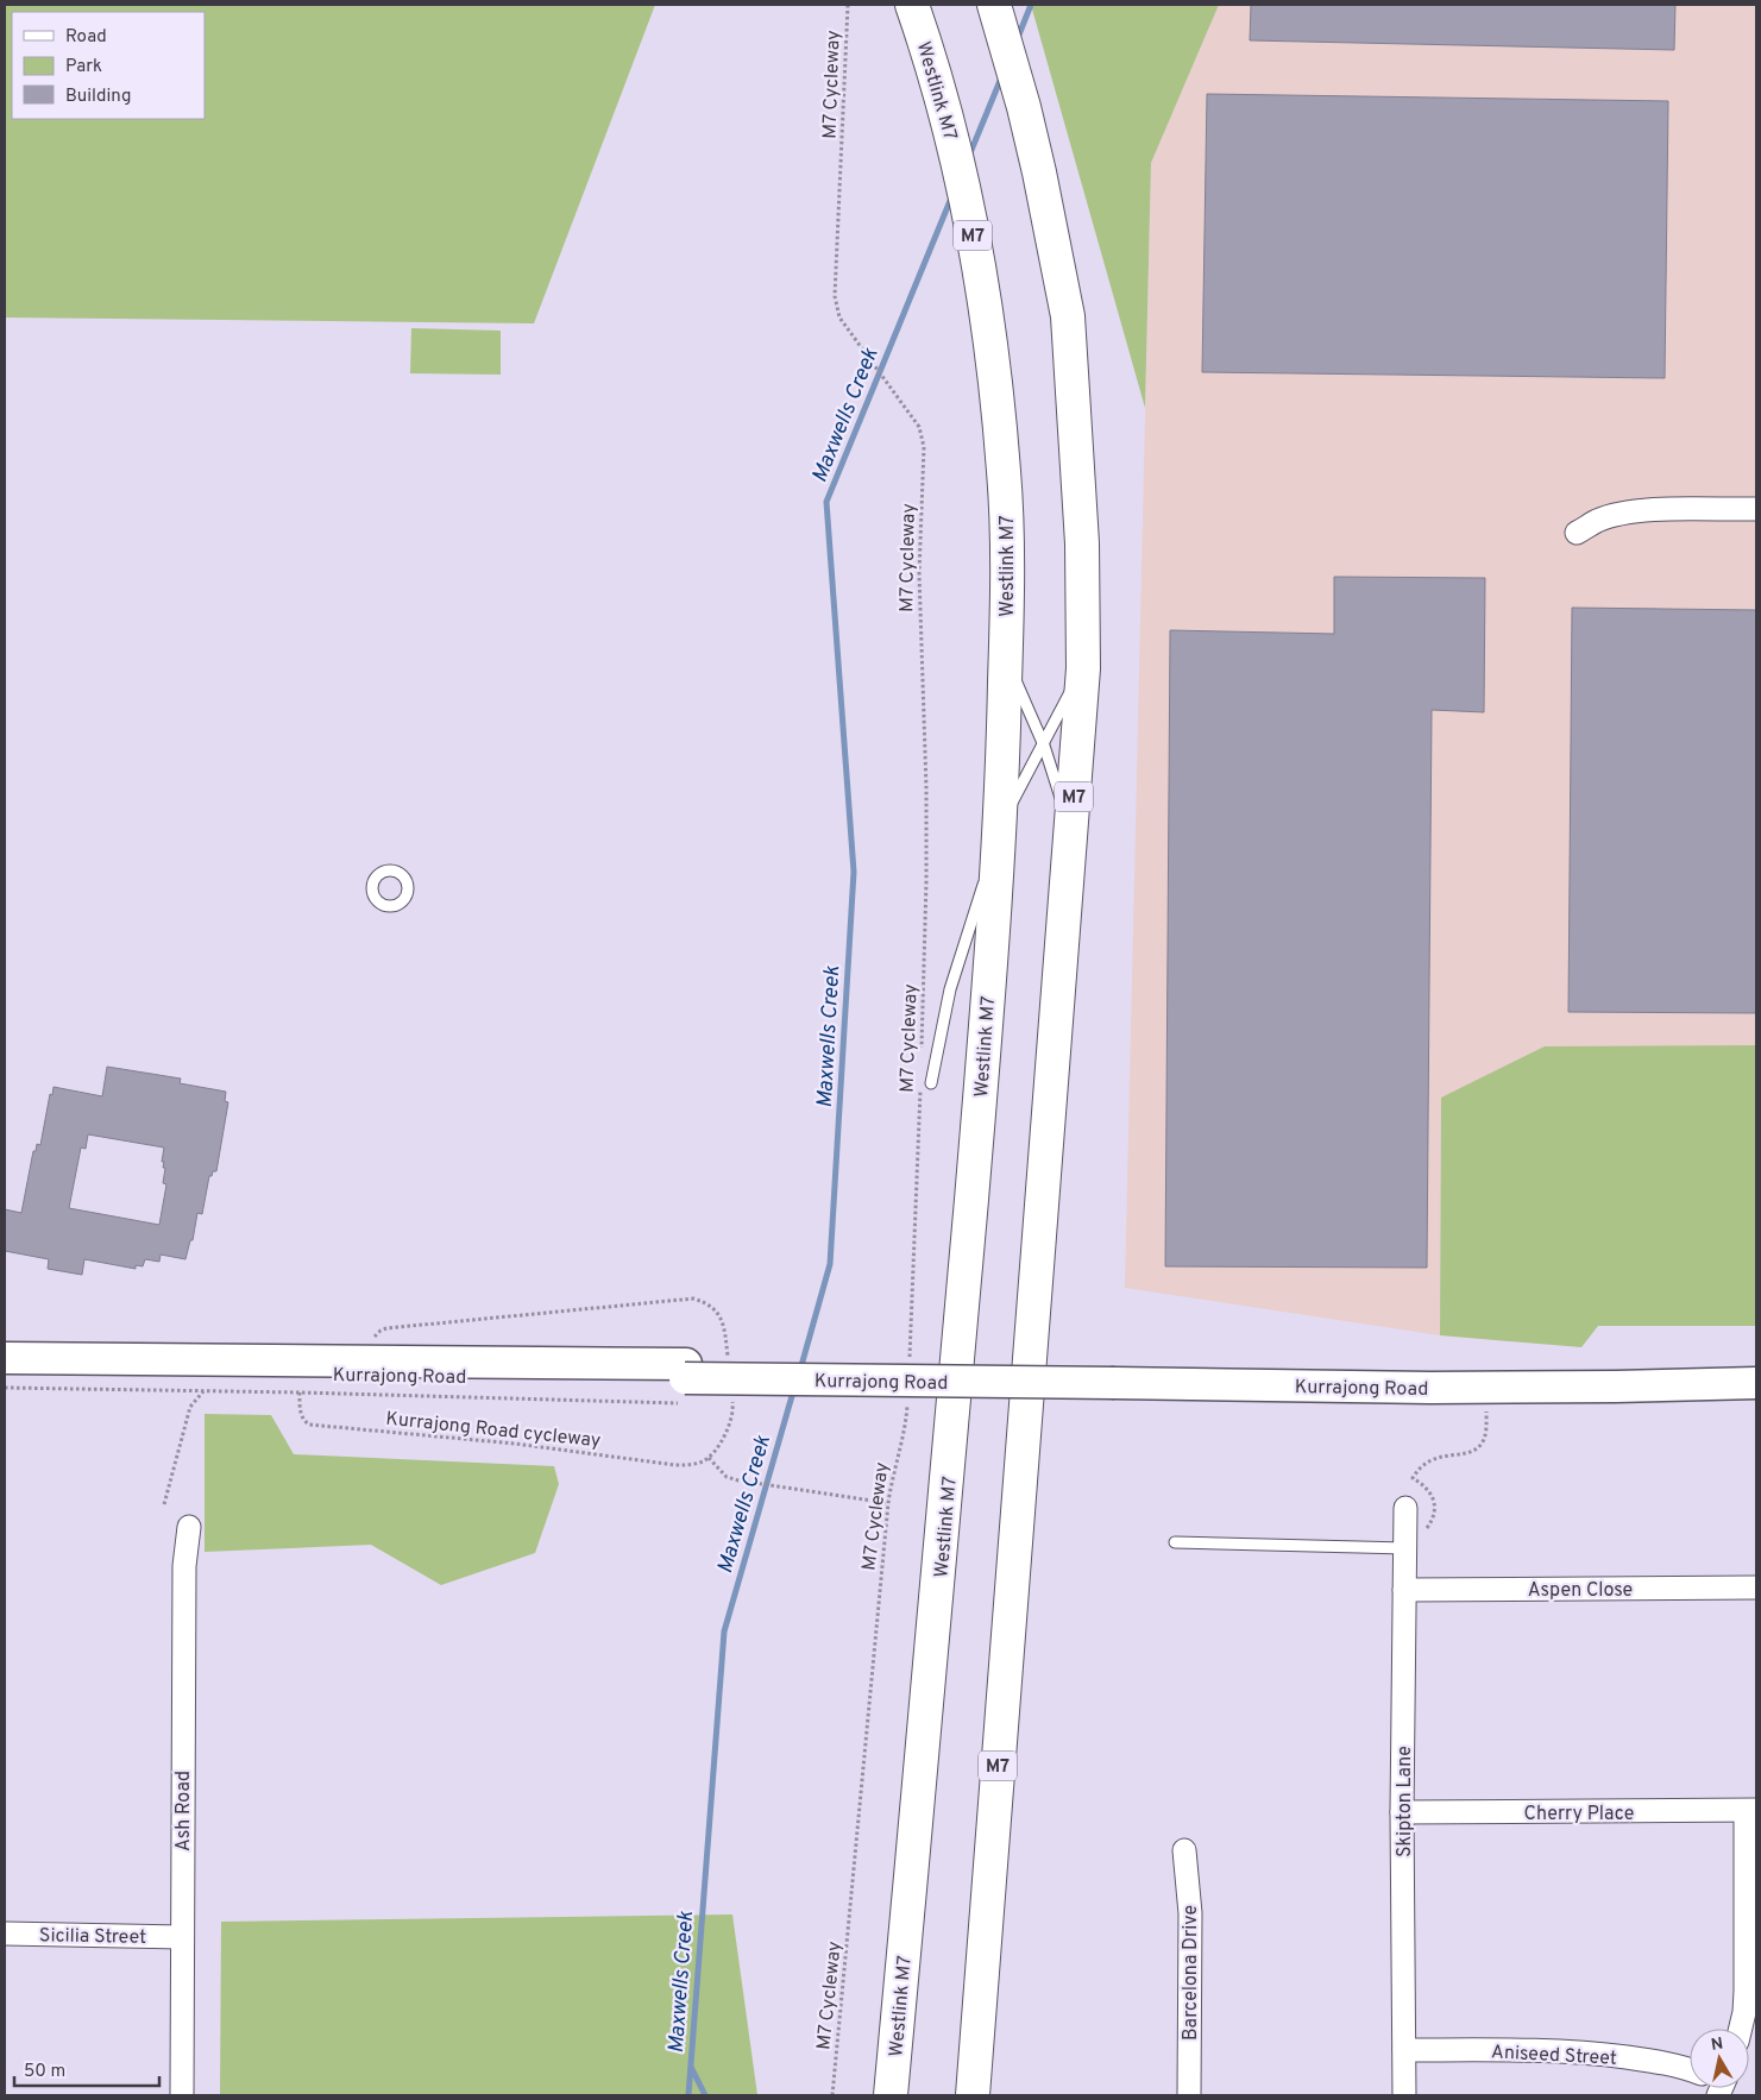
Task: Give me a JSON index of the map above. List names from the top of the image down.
{
  "streets": {
    "highway": ["Westlink M7", "M7"],
    "main road": ["Kurrajong Road"],
    "street": [
      "Aspen Close",
      "Skipton Lane",
      "Ash Road",
      "Cherry Place",
      "Sicilia Street",
      "Barcelona Drive",
      "Aniseed Street"
    ],
    "path": ["M7 Cycleway", "Kurrajong Road cycleway"]
  },
  "crossings": [
    ["M7 Cycleway", "Kurrajong Road cycleway"],
    ["Westlink M7", "M7"],
    ["Kurrajong Road", "Kurrajong Road cycleway"],
    ["Aspen Close", "Skipton Lane"],
    ["Skipton Lane", "Cherry Place"],
    ["Skipton Lane", "Aniseed Street"],
    ["Ash Road", "Sicilia Street"]
  ],
  "water": ["Maxwells Creek"],
  "legend": ["Road", "Park", "Building"],
  "scale_bar": "50 m",
  "north": "top"
}
